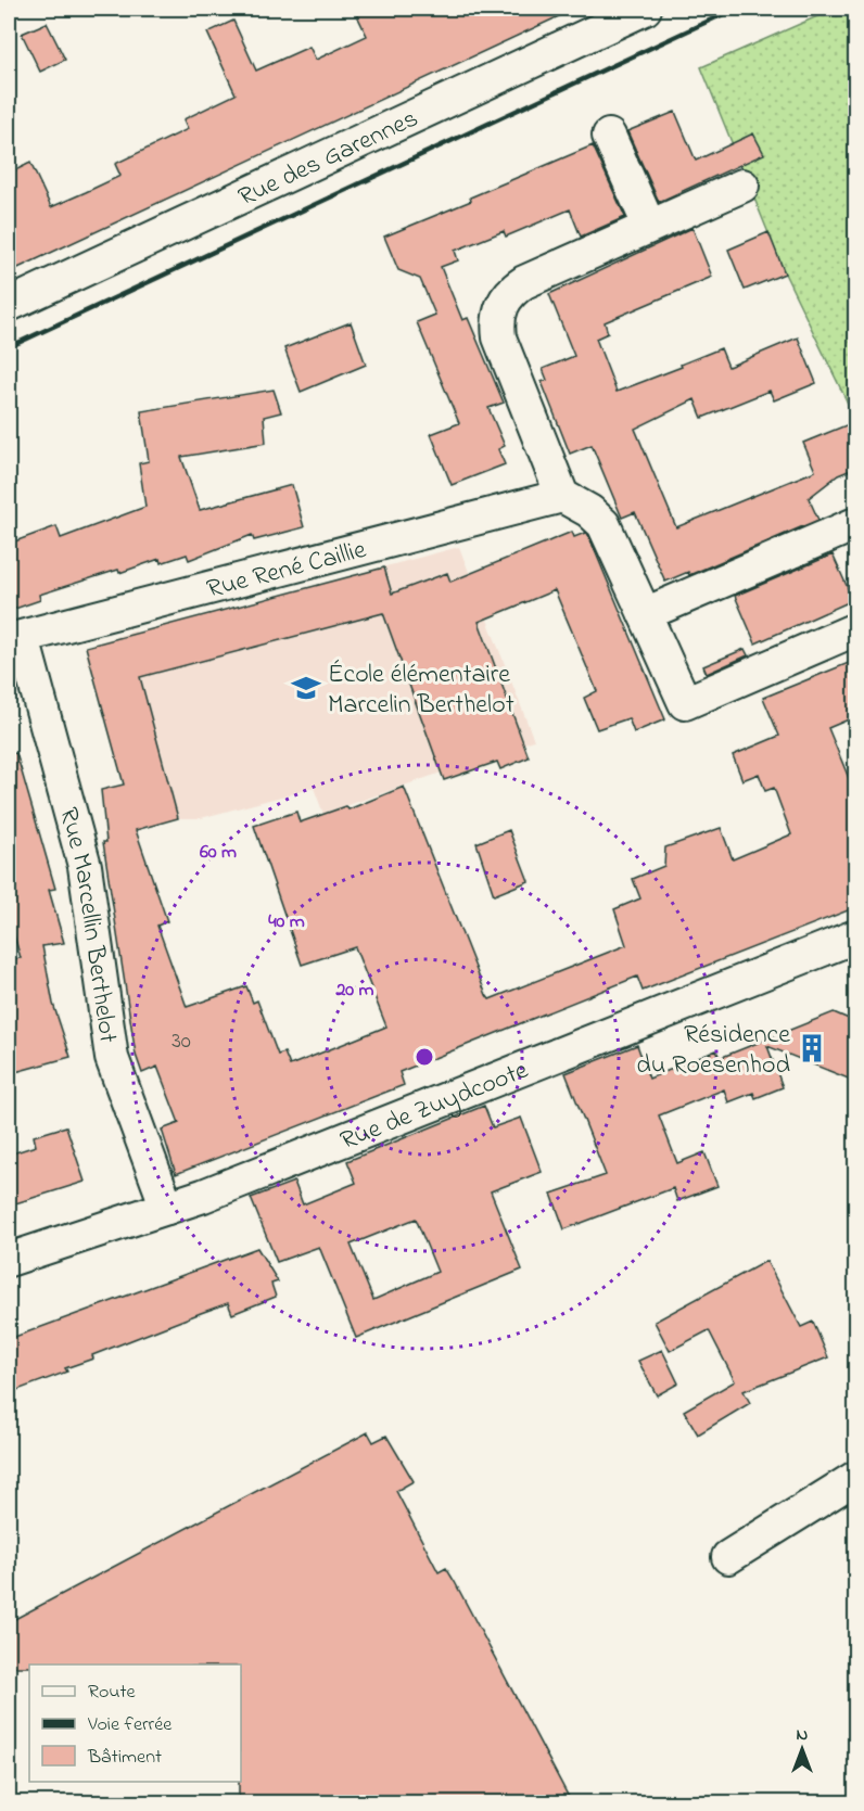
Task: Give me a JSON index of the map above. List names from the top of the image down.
{
  "streets": {
    "street": [
      "Rue des Garennes",
      "Rue René Caillie",
      "Rue Marcellin Berthelot",
      "Rue de Zuydcoote"
    ]
  },
  "crossings": [
    ["Rue René Caillie", "Rue Marcellin Berthelot"],
    ["Rue Marcellin Berthelot", "Rue de Zuydcoote"]
  ],
  "places": {
    "school or university": ["École élémentaire Marcelin Berthelot"],
    "building": ["Résidence du Roesenhod"]
  },
  "house_numbers": ["30"],
  "legend": ["Route", "Voie ferrée", "Bâtiment"],
  "north": "top",
  "rings": ["60 m", "40 m", "20 m"]
}
